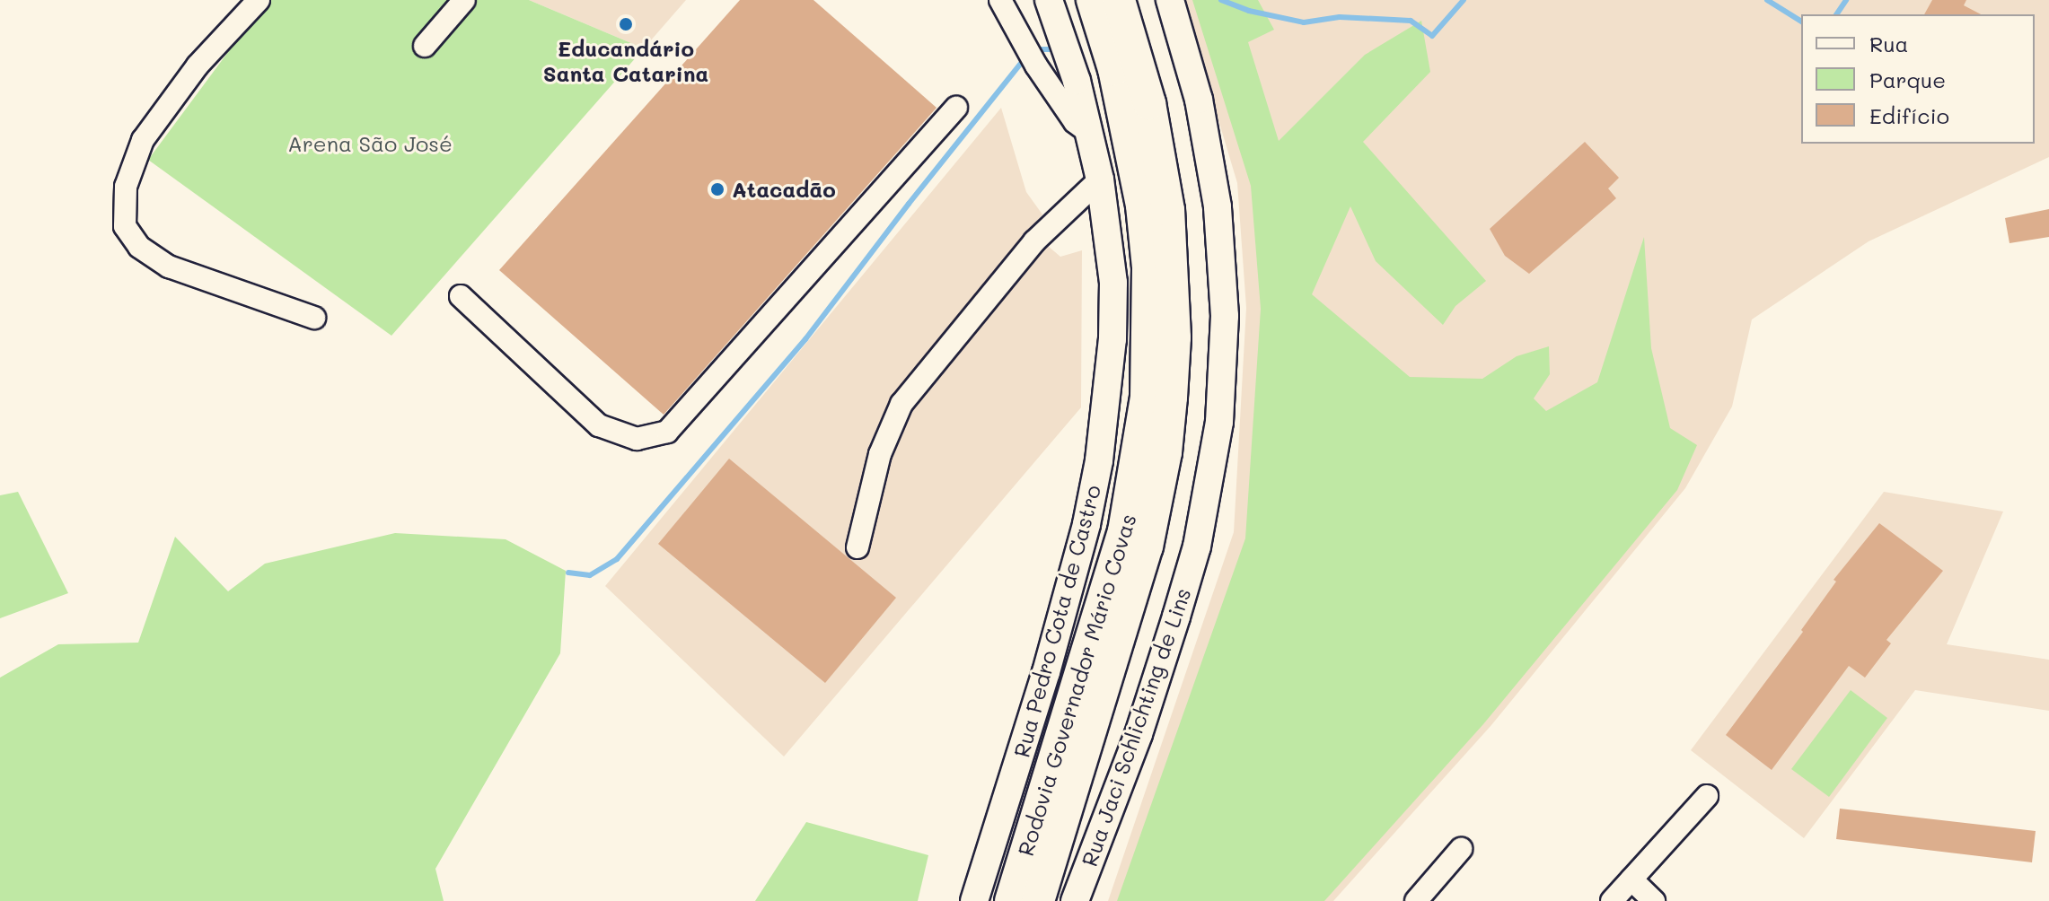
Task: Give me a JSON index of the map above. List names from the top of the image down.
{
  "streets": {
    "highway": ["Rodovia Governador Mário Covas"],
    "main road": ["Rua Pedro Cota de Castro", "Rua Jaci Schlichting de Lins"]
  },
  "parks": ["Arena São José"],
  "places": ["Educandário Santa Catarina", "Atacadão"],
  "legend": ["Rua", "Parque", "Edifício"]
}
